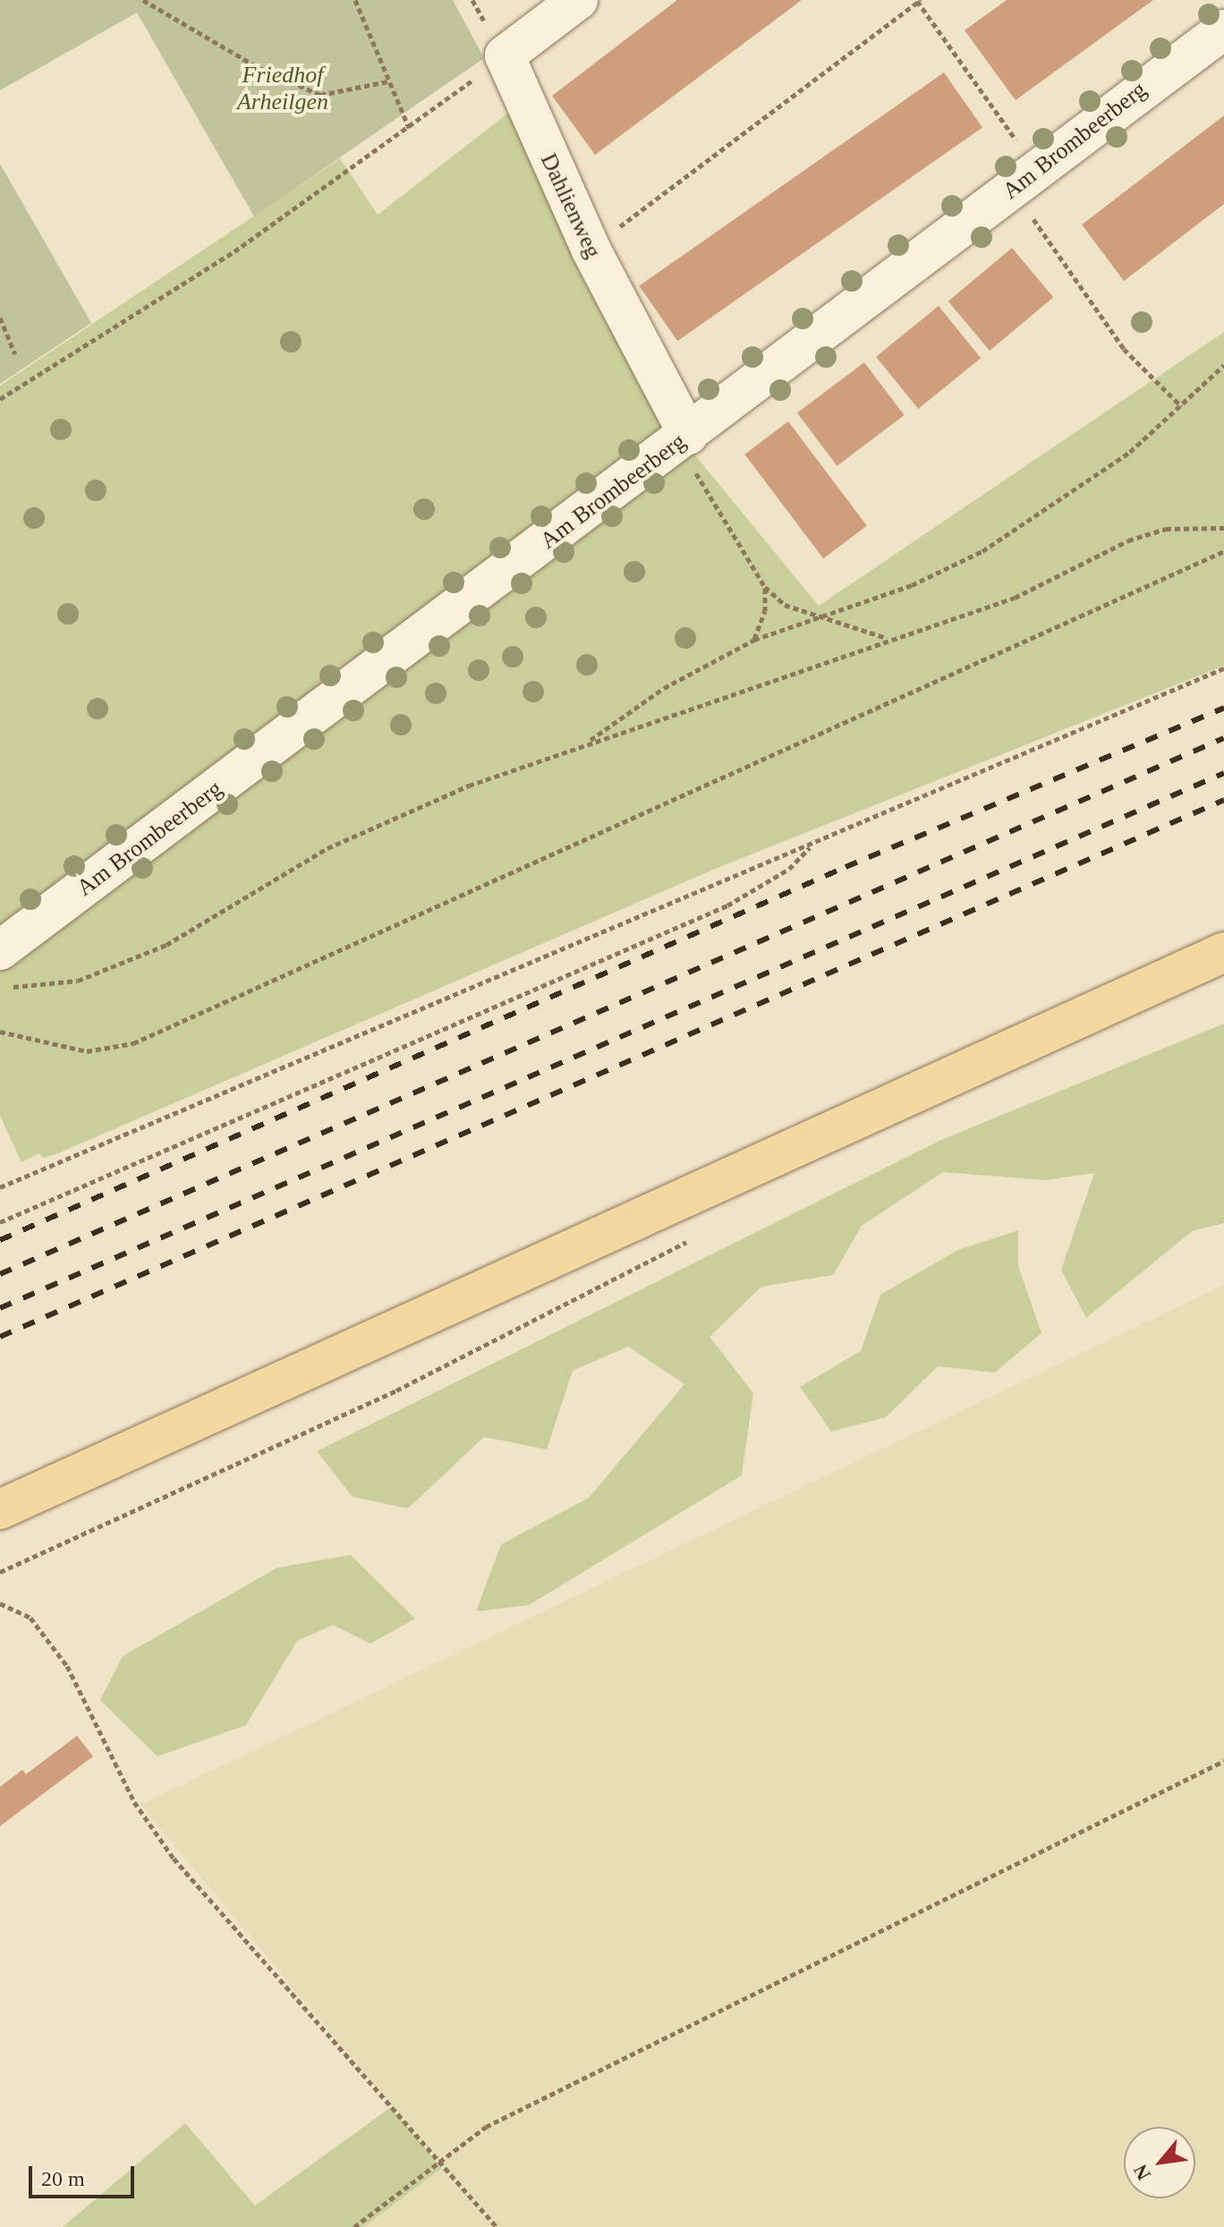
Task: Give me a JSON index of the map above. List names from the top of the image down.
{
  "streets": {
    "street": ["Am Brombeerberg", "Dahlienweg"]
  },
  "crossings": [
    ["Am Brombeerberg", "Dahlienweg"]
  ],
  "parks": ["Friedhof Arheilgen"],
  "scale_bar": "20 m",
  "north": "bottom left"
}
